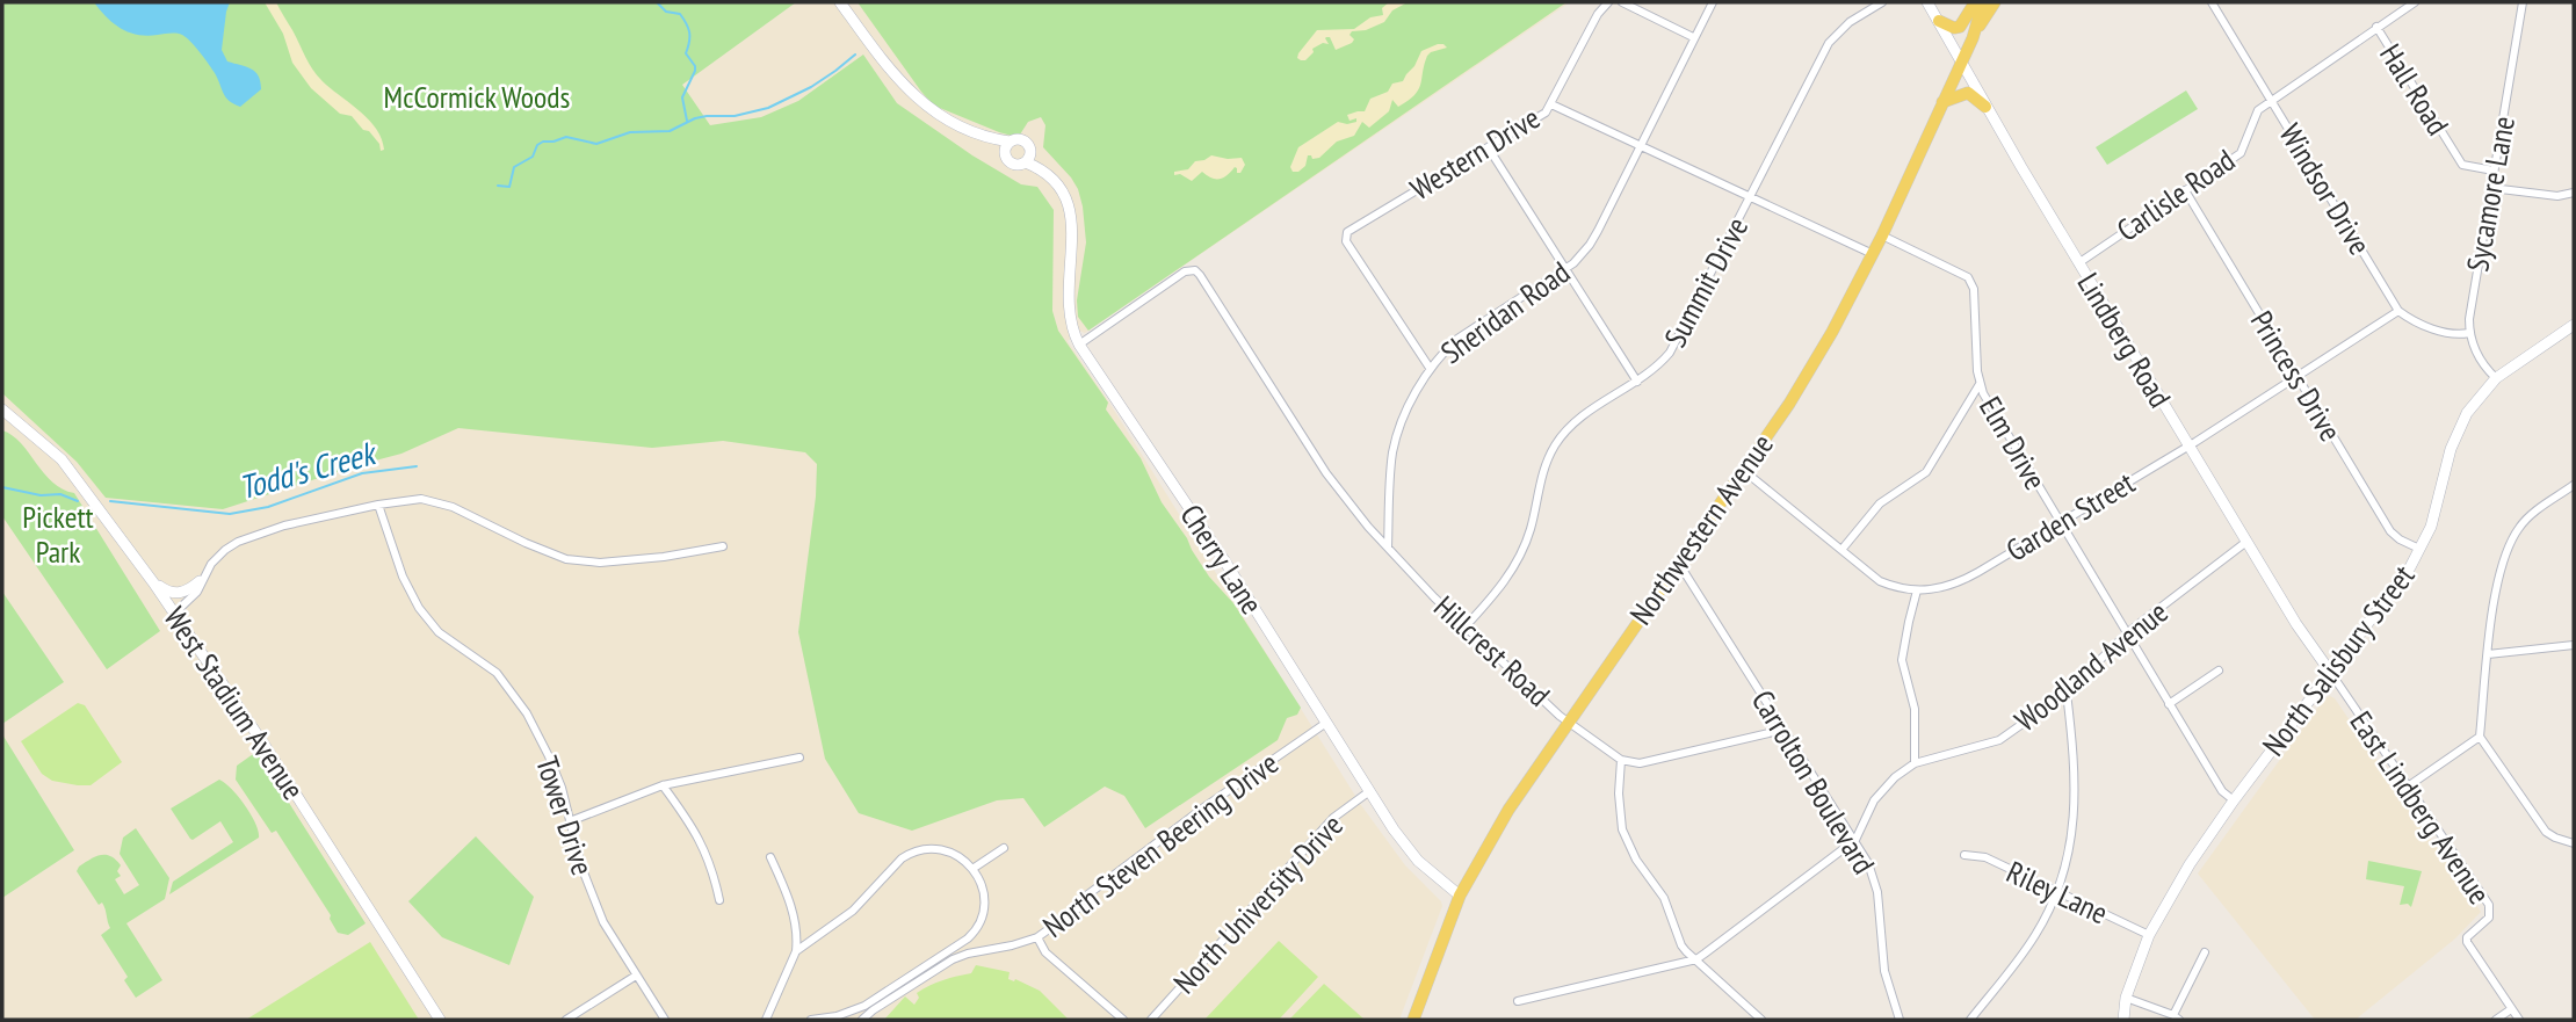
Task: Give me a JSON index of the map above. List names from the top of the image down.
{
  "streets": {
    "main road": ["Northwestern Avenue"],
    "street": [
      "Hall Road",
      "Western Drive",
      "Windsor Drive",
      "Sycamore Lane",
      "Carlisle Road",
      "Summit Drive",
      "Sheridan Road",
      "Lindberg Road",
      "Princess Drive",
      "Elm Drive",
      "Garden Street",
      "Cherry Lane",
      "Hillcrest Road",
      "North Salisbury Street",
      "Woodland Avenue",
      "West Stadium Avenue",
      "Carrolton Boulevard",
      "East Lindberg Avenue",
      "Tower Drive",
      "North Steven Beering Drive",
      "Riley Lane",
      "North University Drive"
    ]
  },
  "crossings": [
    ["Hall Road", "Sycamore Lane"],
    ["Hall Road", "Carlisle Road"],
    ["Western Drive", "Sheridan Road"],
    ["Windsor Drive", "Carlisle Road"],
    ["Windsor Drive", "Garden Street"],
    ["Carlisle Road", "Lindberg Road"],
    ["Carlisle Road", "Princess Drive"],
    ["Summit Drive", "Hillcrest Road"],
    ["Sheridan Road", "Hillcrest Road"],
    ["Lindberg Road", "Garden Street"],
    ["Lindberg Road", "Northwestern Avenue"],
    ["Lindberg Road", "North Salisbury Street"],
    ["Lindberg Road", "Woodland Avenue"],
    ["Lindberg Road", "East Lindberg Avenue"],
    ["Princess Drive", "Garden Street"],
    ["Princess Drive", "North Salisbury Street"],
    ["Elm Drive", "Garden Street"],
    ["Elm Drive", "Northwestern Avenue"],
    ["Elm Drive", "North Salisbury Street"],
    ["Elm Drive", "Woodland Avenue"],
    ["Garden Street", "Northwestern Avenue"],
    ["Northwestern Avenue", "Cherry Lane"],
    ["Northwestern Avenue", "Hillcrest Road"],
    ["Northwestern Avenue", "Carrolton Boulevard"],
    ["Cherry Lane", "Hillcrest Road"],
    ["Cherry Lane", "North Steven Beering Drive"],
    ["Cherry Lane", "North University Drive"],
    ["North Salisbury Street", "East Lindberg Avenue"],
    ["North Salisbury Street", "Riley Lane"],
    ["Woodland Avenue", "Carrolton Boulevard"]
  ],
  "water": ["Todd's Creek"],
  "parks": ["McCormick Woods", "Pickett Park"]
}
